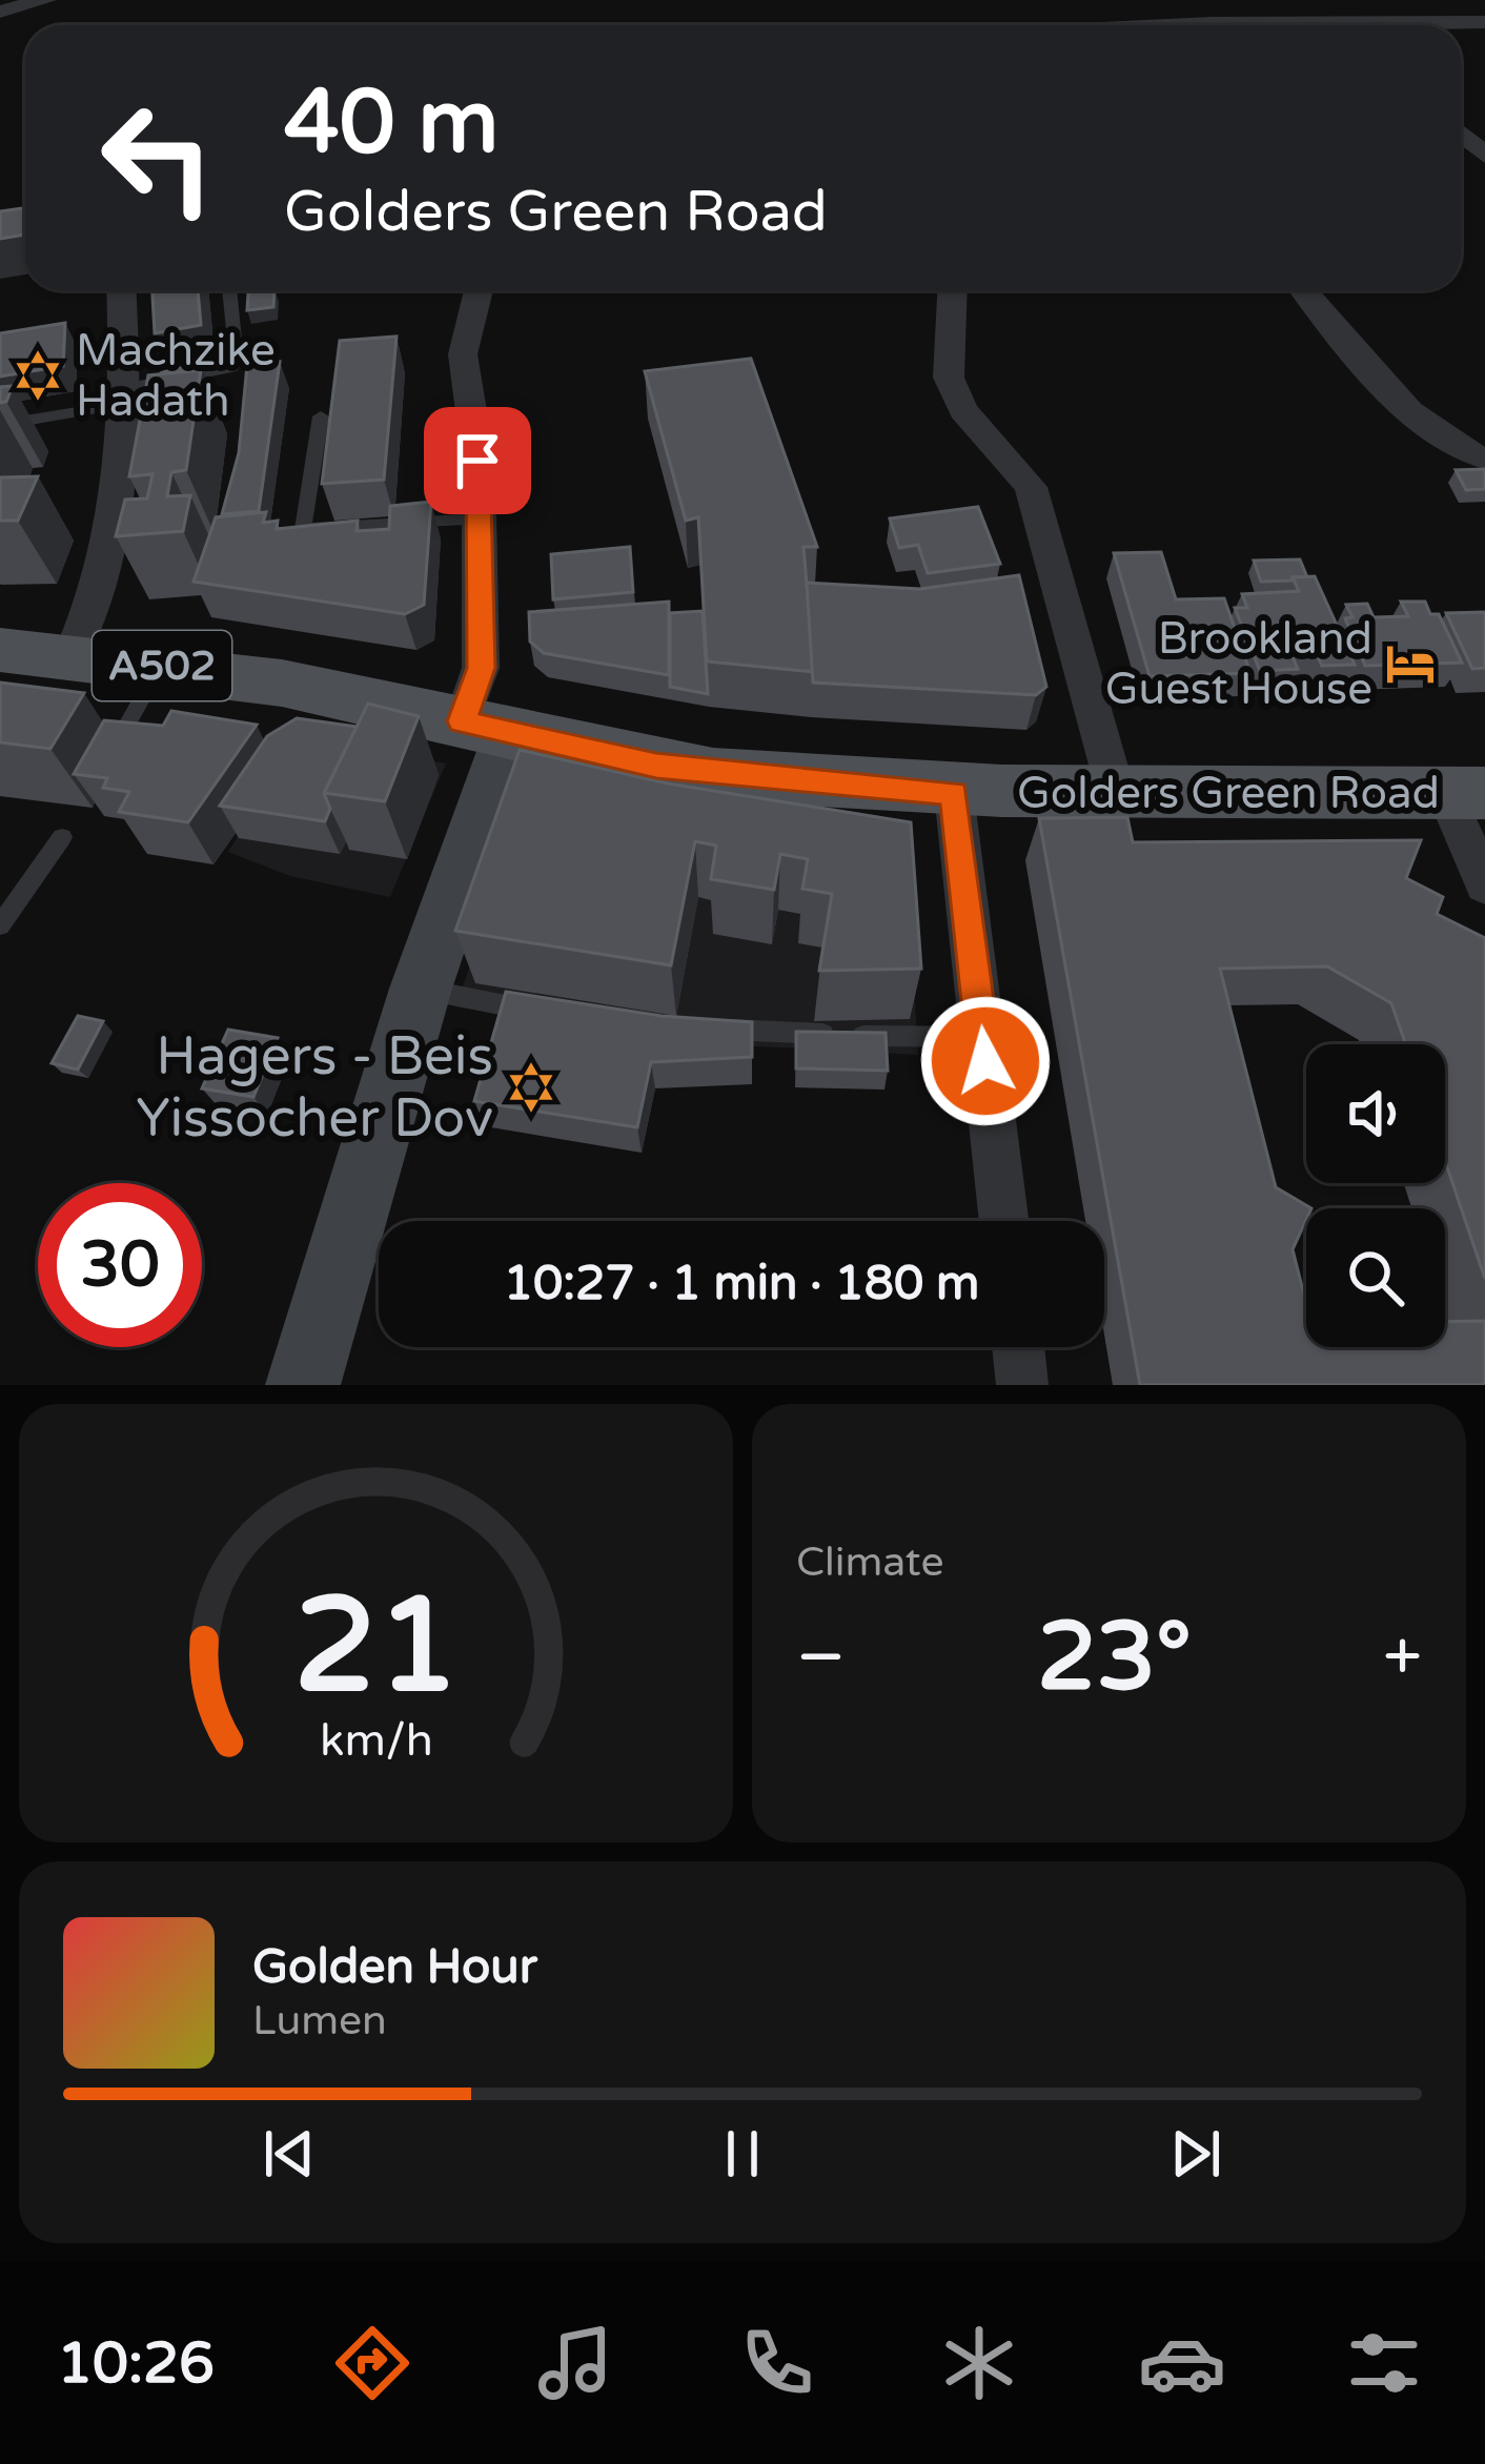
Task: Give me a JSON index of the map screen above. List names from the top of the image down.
{
  "streets": {
    "main road": ["A502", "Golders Green Road"]
  },
  "places": {
    "synagogue": ["Machzike Hadath", "Hagers - Beis Yissocher Dov"],
    "hotel": ["Brookland Guest House"]
  },
  "page": {
    "turn": ["40 m", "Golders Green Road"],
    "limit": "30",
    "trip": "10:27 · 1 min · 180 m",
    "tile": "Climate",
    "heat": ["−", "23°", "+"],
    "song": ["Golden Hour", "Lumen"],
    "tabs": "10:26",
    "gauge": ["21", "km/h"]
  }
}
